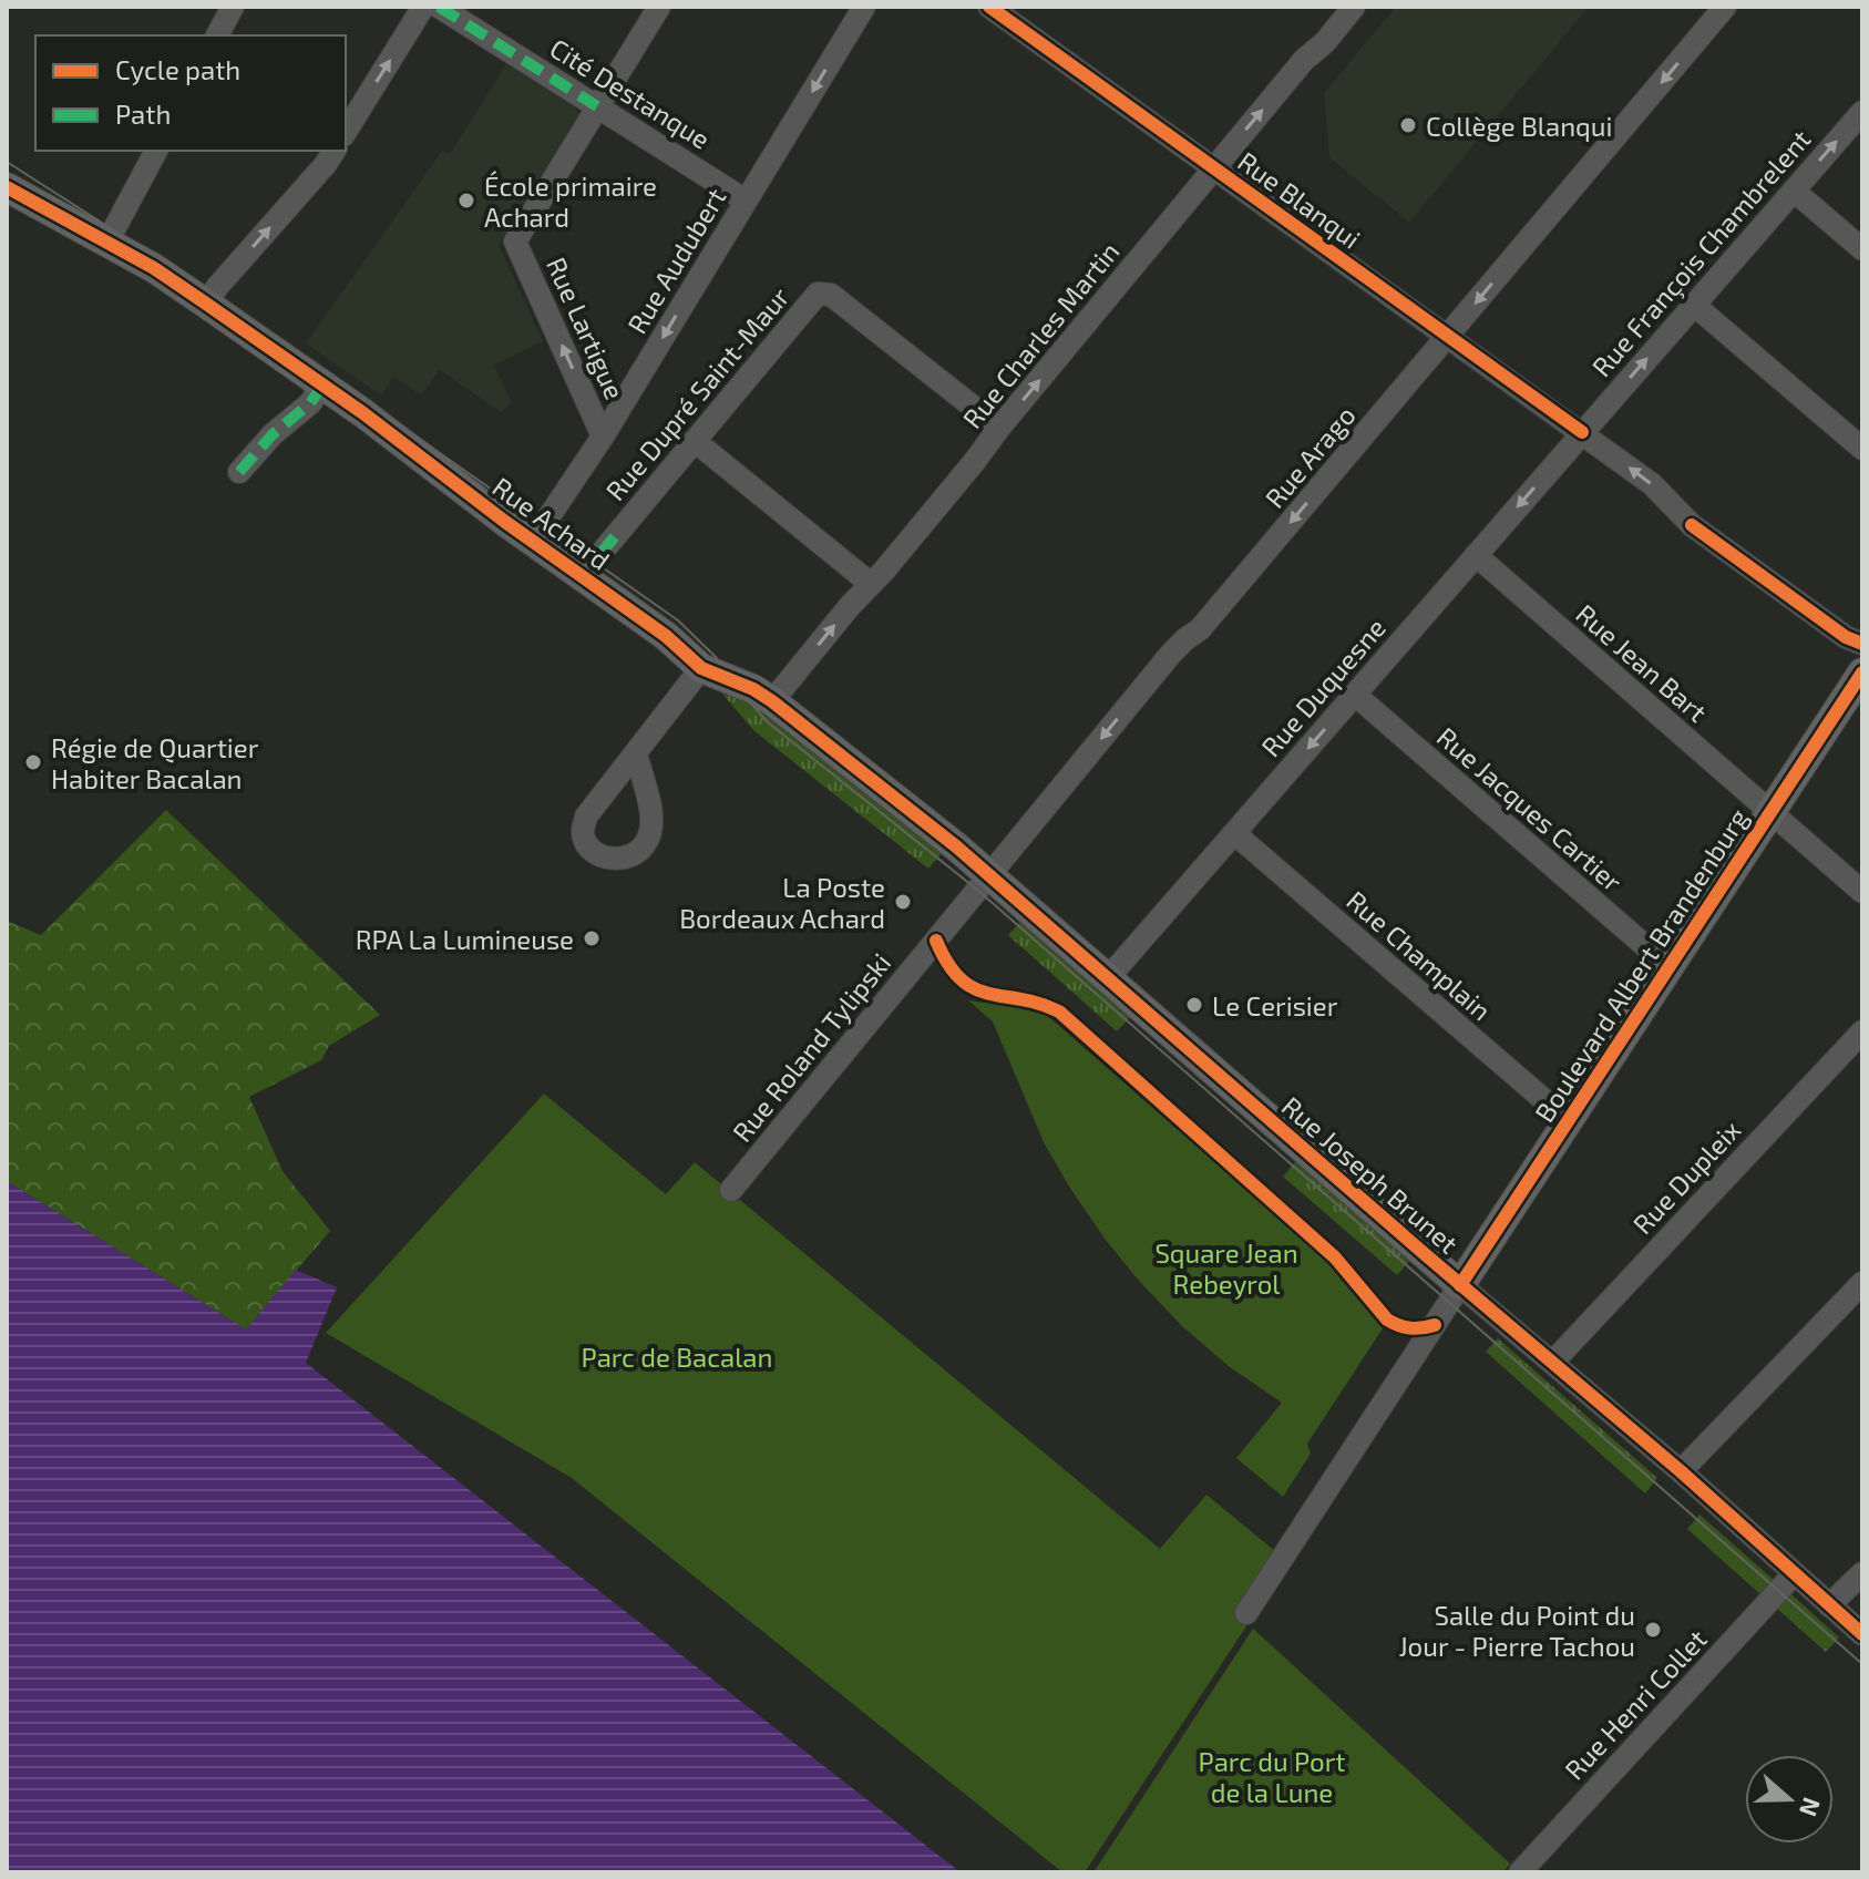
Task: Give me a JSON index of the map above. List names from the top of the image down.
{
  "streets": {
    "street": [
      "Cité Destanque",
      "Rue Blanqui",
      "Rue François Chambrelent",
      "Rue Audubert",
      "Rue Lartigue",
      "Rue Charles Martin",
      "Rue Dupré Saint-Maur",
      "Rue Arago",
      "Rue Achard",
      "Rue Jean Bart",
      "Rue Duquesne",
      "Rue Jacques Cartier",
      "Rue Champlain",
      "Boulevard Albert Brandenburg",
      "Rue Roland Tylipski",
      "Rue Joseph Brunet",
      "Rue Dupleix",
      "Rue Henri Collet"
    ]
  },
  "crossings": [
    ["Cité Destanque", "Rue Audubert"],
    ["Cité Destanque", "Rue Lartigue"],
    ["Rue Blanqui", "Rue François Chambrelent"],
    ["Rue Blanqui", "Rue Charles Martin"],
    ["Rue Blanqui", "Rue Arago"],
    ["Rue Blanqui", "Rue Duquesne"],
    ["Rue François Chambrelent", "Rue Duquesne"],
    ["Rue Audubert", "Rue Lartigue"],
    ["Rue Audubert", "Rue Achard"],
    ["Rue Charles Martin", "Rue Dupré Saint-Maur"],
    ["Rue Charles Martin", "Rue Achard"],
    ["Rue Arago", "Rue Achard"],
    ["Rue Arago", "Rue Roland Tylipski"],
    ["Rue Achard", "Rue Joseph Brunet"],
    ["Rue Jean Bart", "Rue Duquesne"],
    ["Rue Jean Bart", "Boulevard Albert Brandenburg"],
    ["Rue Duquesne", "Rue Jacques Cartier"],
    ["Rue Duquesne", "Rue Champlain"],
    ["Rue Duquesne", "Rue Joseph Brunet"],
    ["Rue Jacques Cartier", "Boulevard Albert Brandenburg"],
    ["Rue Champlain", "Boulevard Albert Brandenburg"],
    ["Boulevard Albert Brandenburg", "Rue Joseph Brunet"],
    ["Rue Joseph Brunet", "Rue Dupleix"],
    ["Rue Joseph Brunet", "Rue Henri Collet"]
  ],
  "one_way": [
    "Rue François Chambrelent",
    "Rue Audubert",
    "Rue Lartigue",
    "Rue Charles Martin",
    "Rue Arago",
    "Rue Duquesne"
  ],
  "parks": ["Square Jean Rebeyrol", "Parc de Bacalan", "Parc du Port de la Lune"],
  "places": [
    "Collège Blanqui",
    "École primaire Achard",
    "Régie de Quartier Habiter Bacalan",
    "La Poste Bordeaux Achard",
    "RPA La Lumineuse",
    "Le Cerisier",
    "Salle du Point du Jour - Pierre Tachou"
  ],
  "legend": ["Cycle path", "Path"],
  "north": "right"
}
